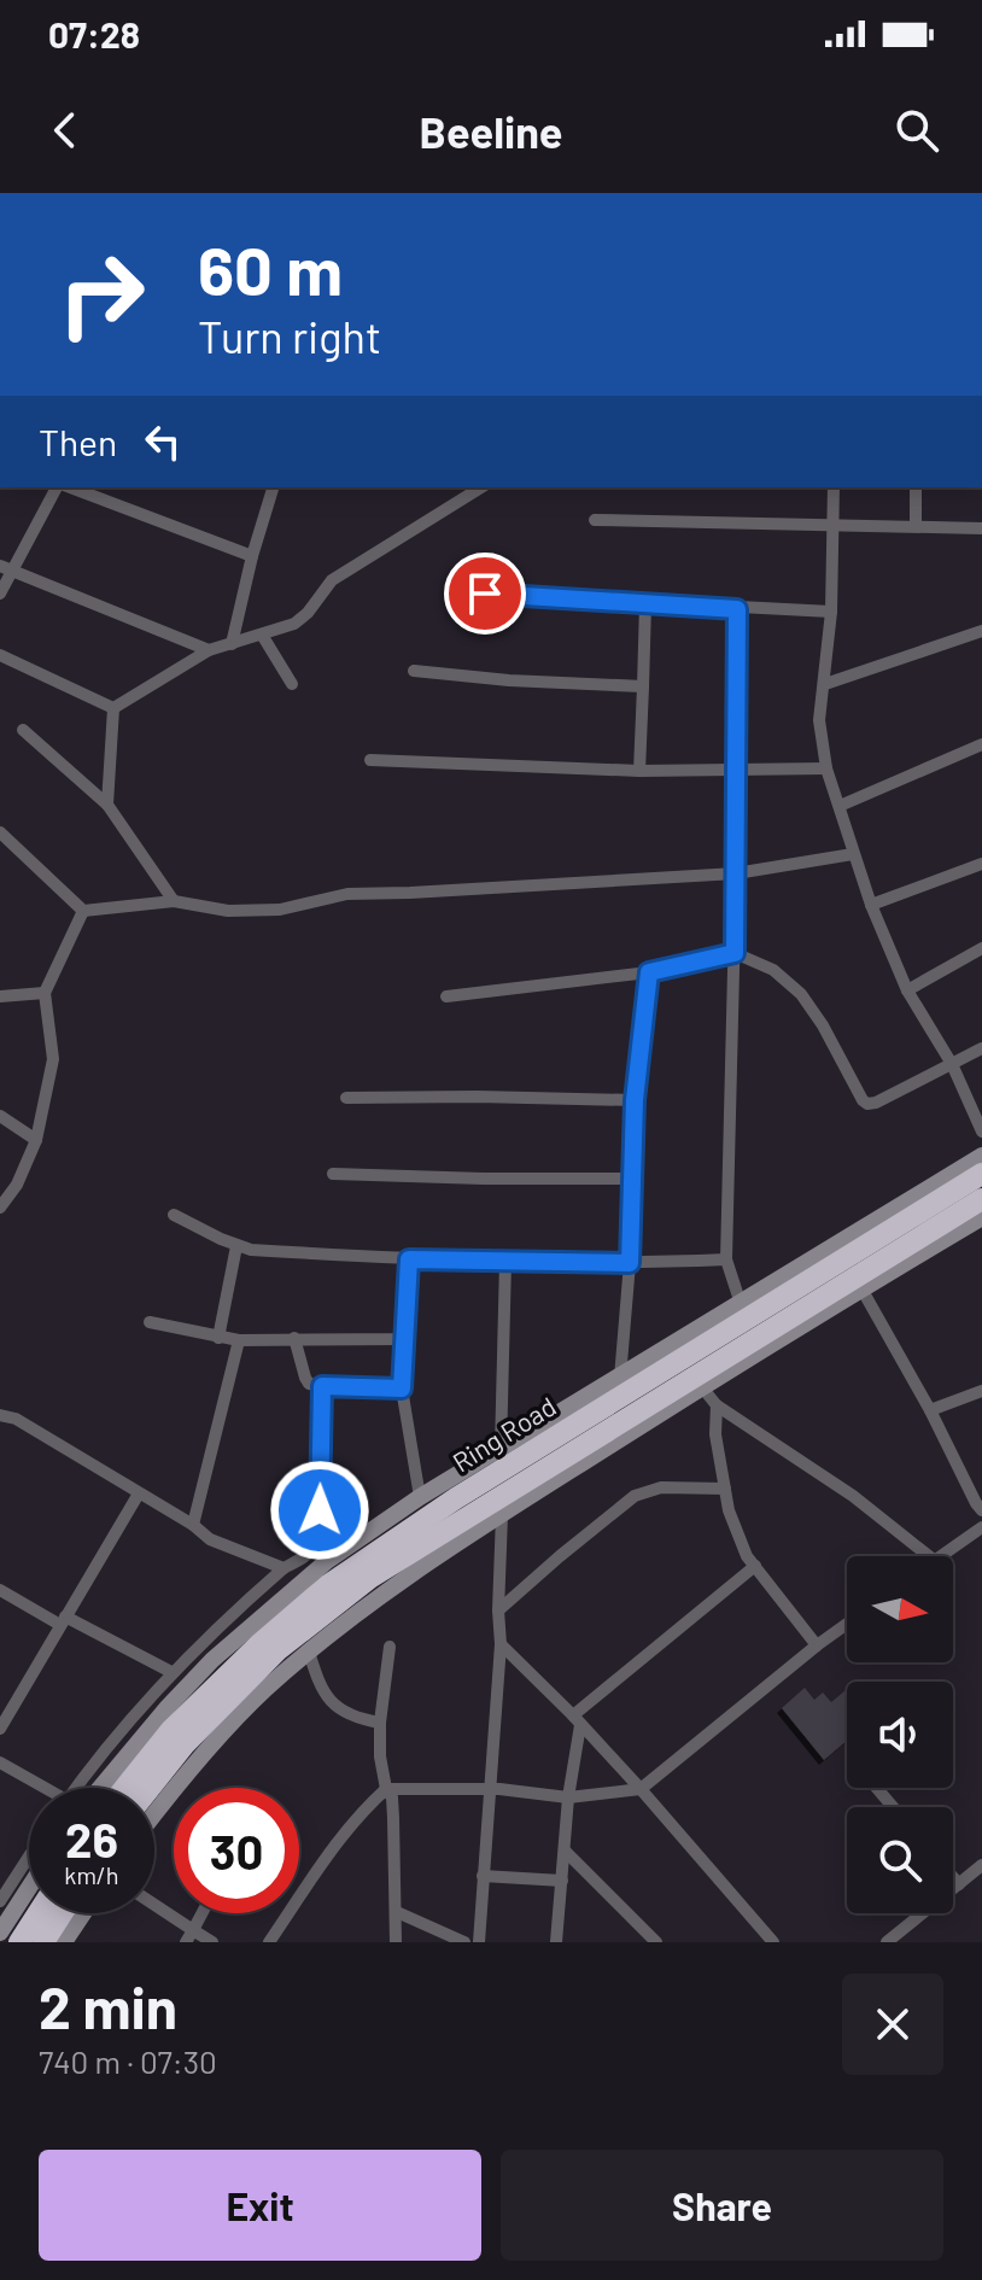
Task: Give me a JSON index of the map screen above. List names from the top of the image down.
{
  "streets": {
    "highway": ["Ring Road"]
  },
  "north": "right",
  "page": {
    "status": "07:28",
    "header": "Beeline",
    "turn": ["60 m", "Turn right"],
    "then": "Then",
    "speed": "26 km/h",
    "limit": "30",
    "heading": ["2 min", "740 m · 07:30"],
    "buttons": ["Exit", "Share"]
  }
}
